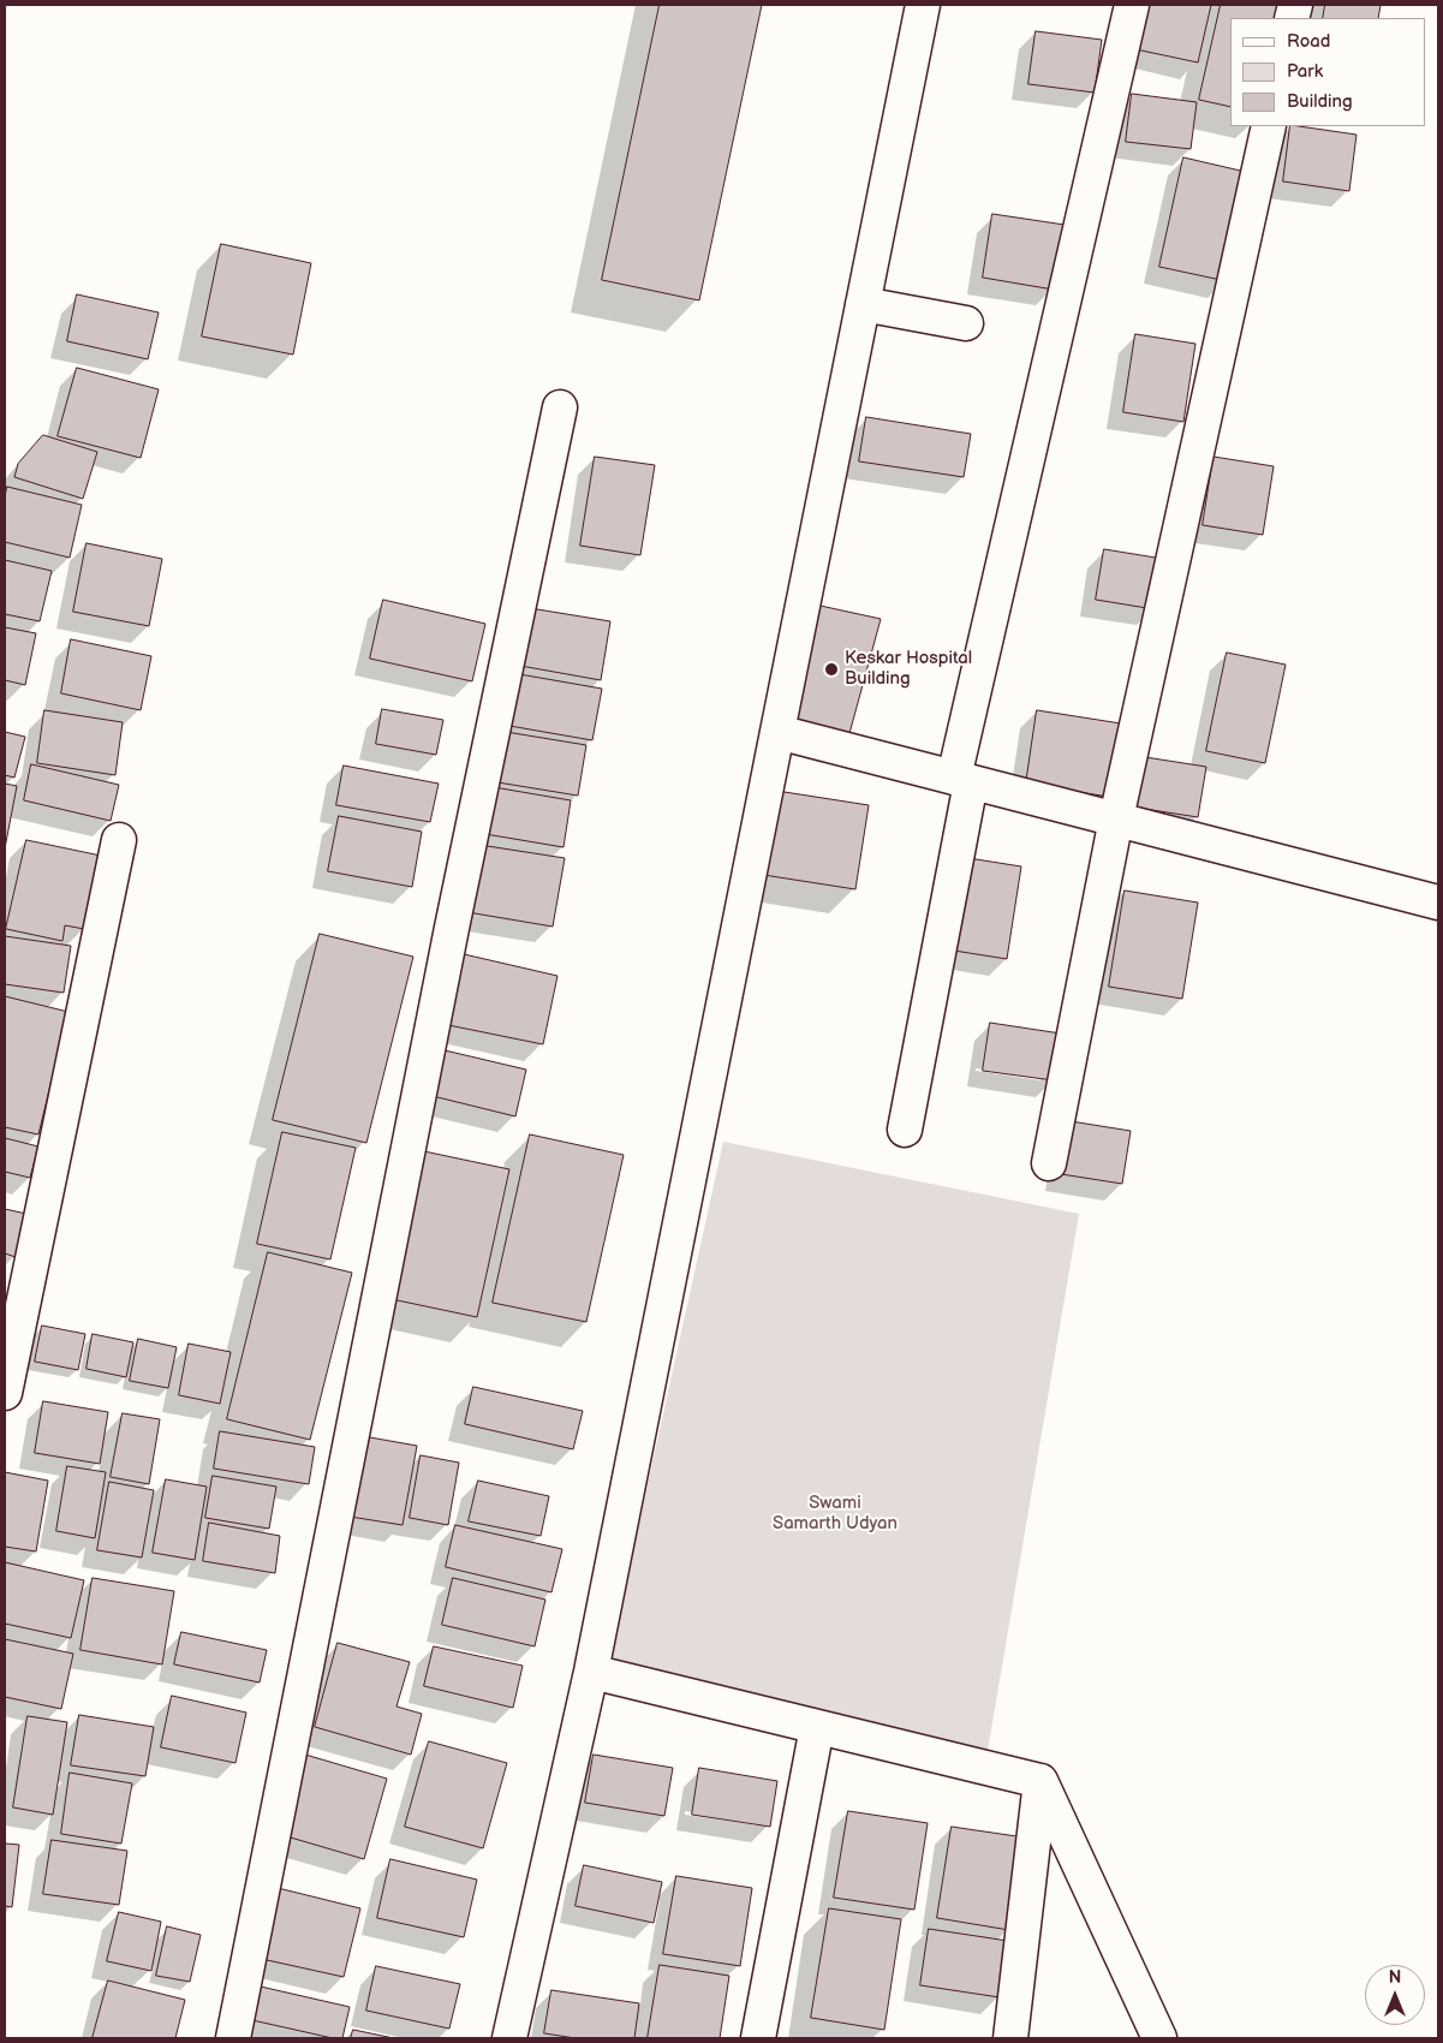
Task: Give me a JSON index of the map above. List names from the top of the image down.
{
  "parks": ["Swami Samarth Udyan"],
  "places": ["Keskar Hospital Building"],
  "legend": ["Road", "Park", "Building"],
  "north": "top"
}
